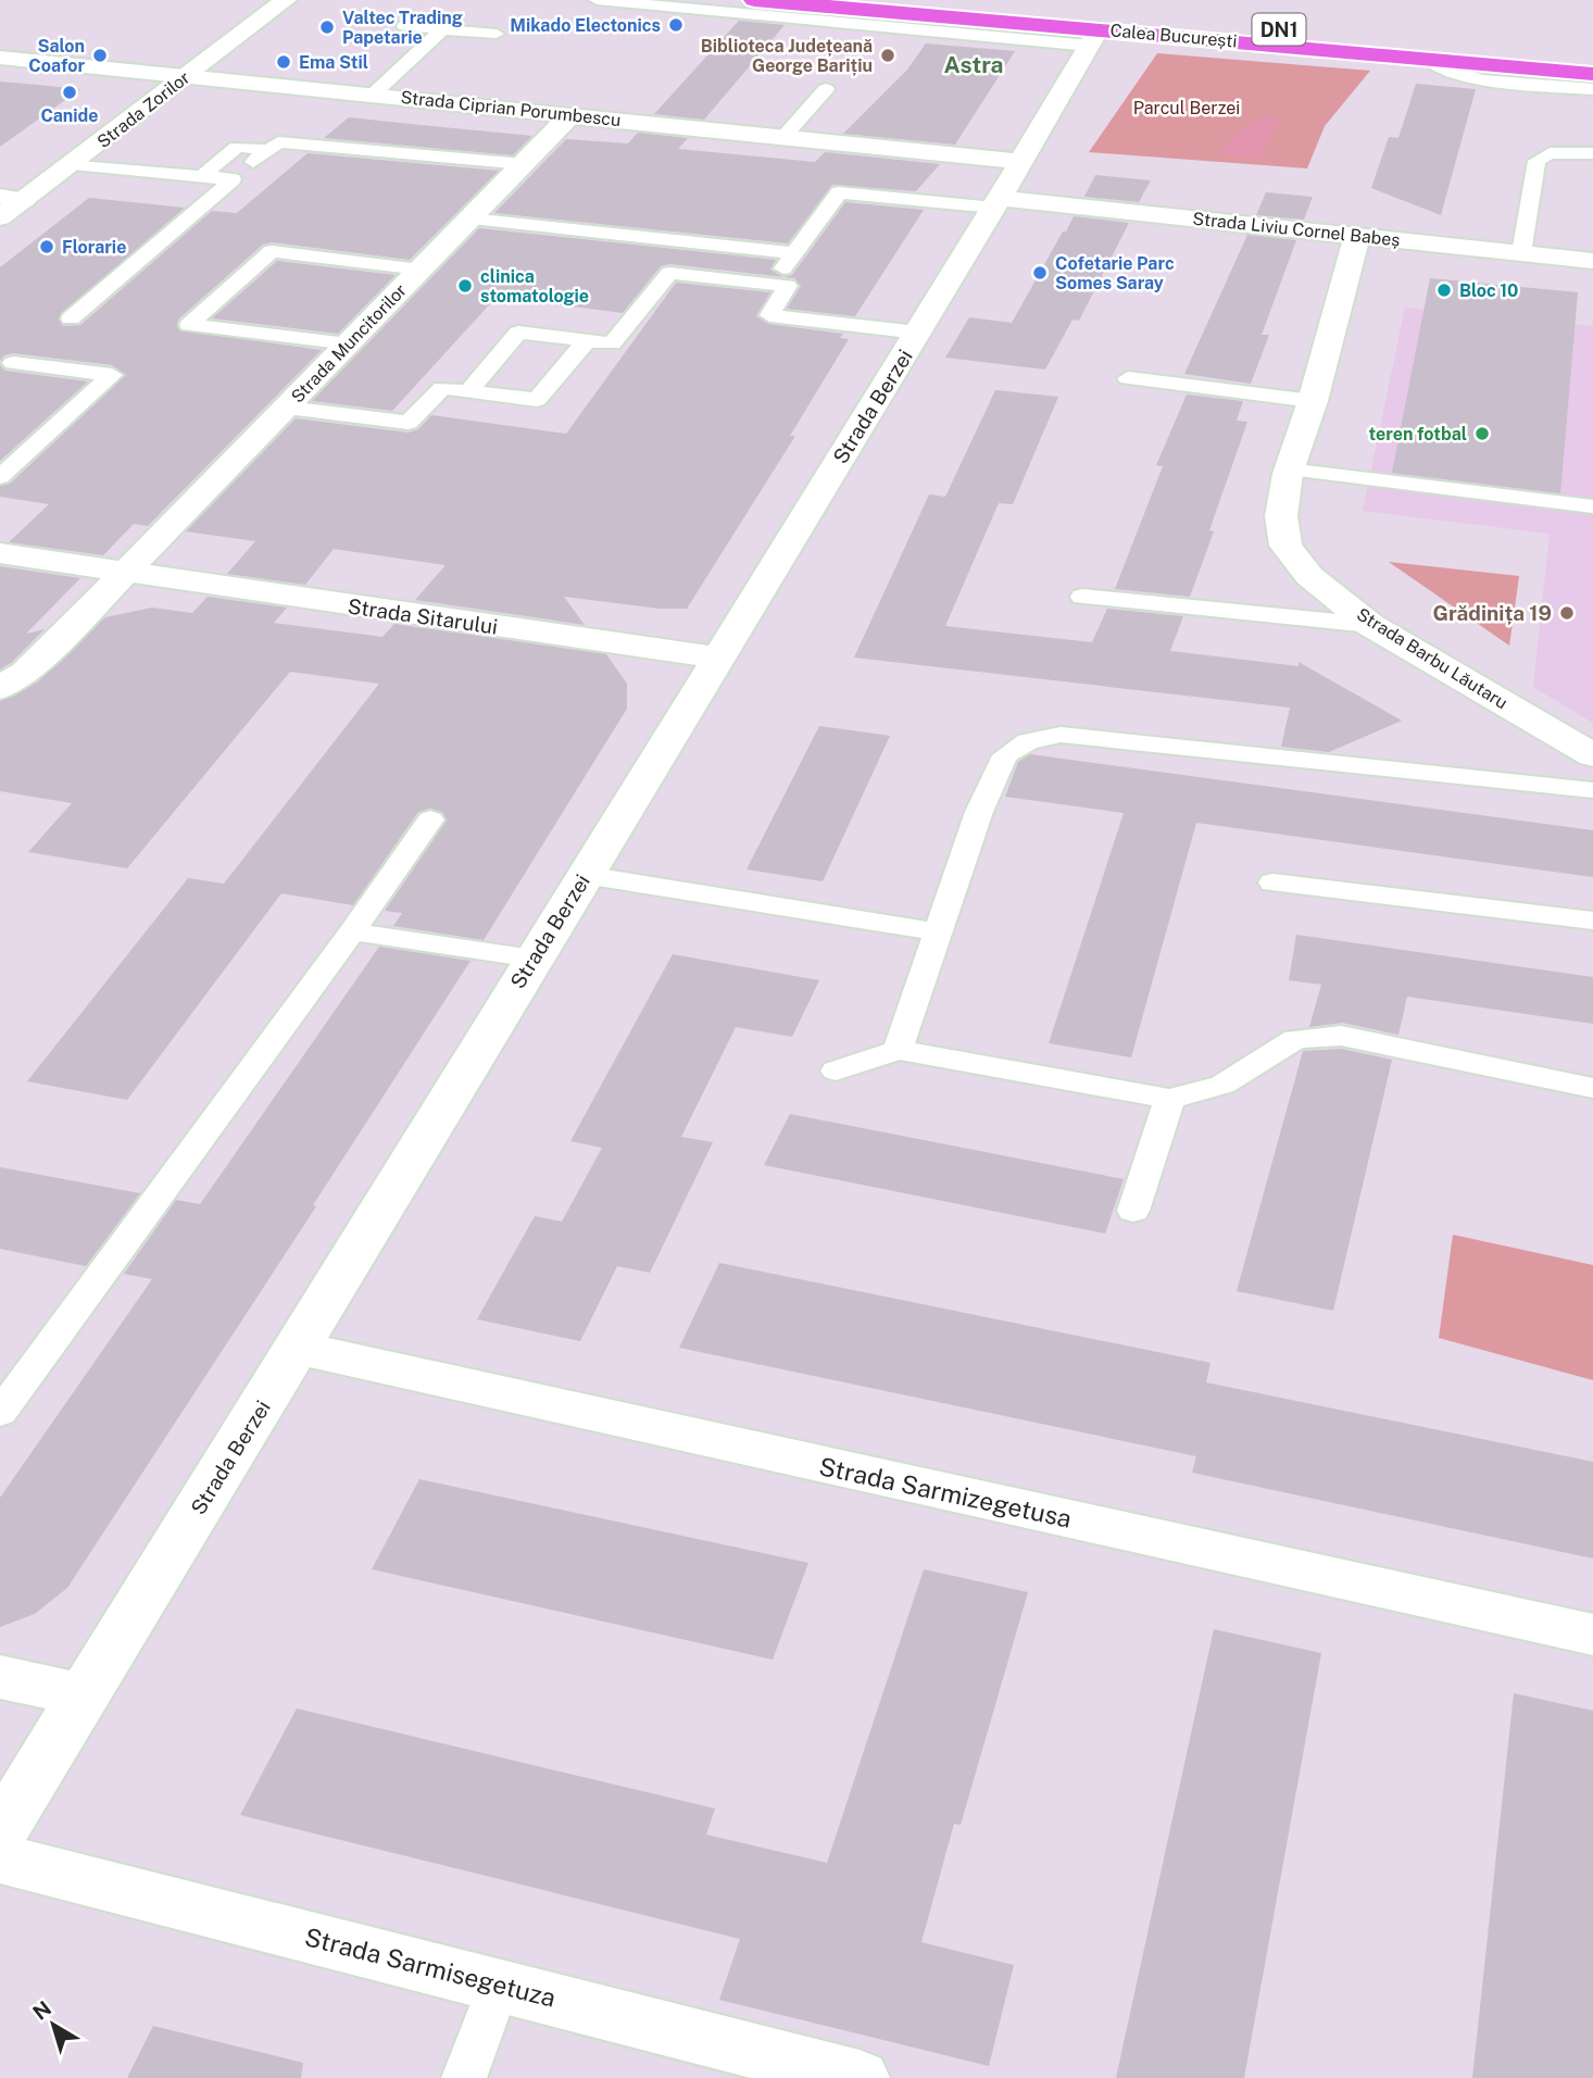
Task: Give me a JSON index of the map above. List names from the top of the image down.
{
  "streets": {
    "main road": ["DN1", "Calea București"],
    "street": [
      "Strada Ciprian Porumbescu",
      "Strada Zorilor",
      "Strada Liviu Cornel Babeș",
      "Strada Muncitorilor",
      "Strada Berzei",
      "Strada Sitarului",
      "Strada Barbu Lăutaru",
      "Strada Sarmizegetusa",
      "Strada Sarmisegetuza"
    ]
  },
  "crossings": [
    ["Calea București", "Strada Berzei"],
    ["Strada Ciprian Porumbescu", "Strada Zorilor"],
    ["Strada Ciprian Porumbescu", "Strada Muncitorilor"],
    ["Strada Ciprian Porumbescu", "Strada Berzei"],
    ["Strada Liviu Cornel Babeș", "Strada Berzei"],
    ["Strada Liviu Cornel Babeș", "Strada Barbu Lăutaru"],
    ["Strada Muncitorilor", "Strada Sitarului"],
    ["Strada Berzei", "Strada Sitarului"],
    ["Strada Berzei", "Strada Sarmizegetusa"]
  ],
  "districts": ["Astra"],
  "parks": ["Parcul Berzei"],
  "places": [
    "Mikado Electonics",
    "Valtec Trading Papetarie",
    "Salon Coafor",
    "Biblioteca Județeană George Barițiu",
    "Ema Stil",
    "Canide",
    "Florarie",
    "Cofetarie Parc Somes Saray",
    "clinica stomatologie",
    "Bloc 10",
    "teren fotbal",
    "Grădinița 19"
  ],
  "north": "top left"
}
